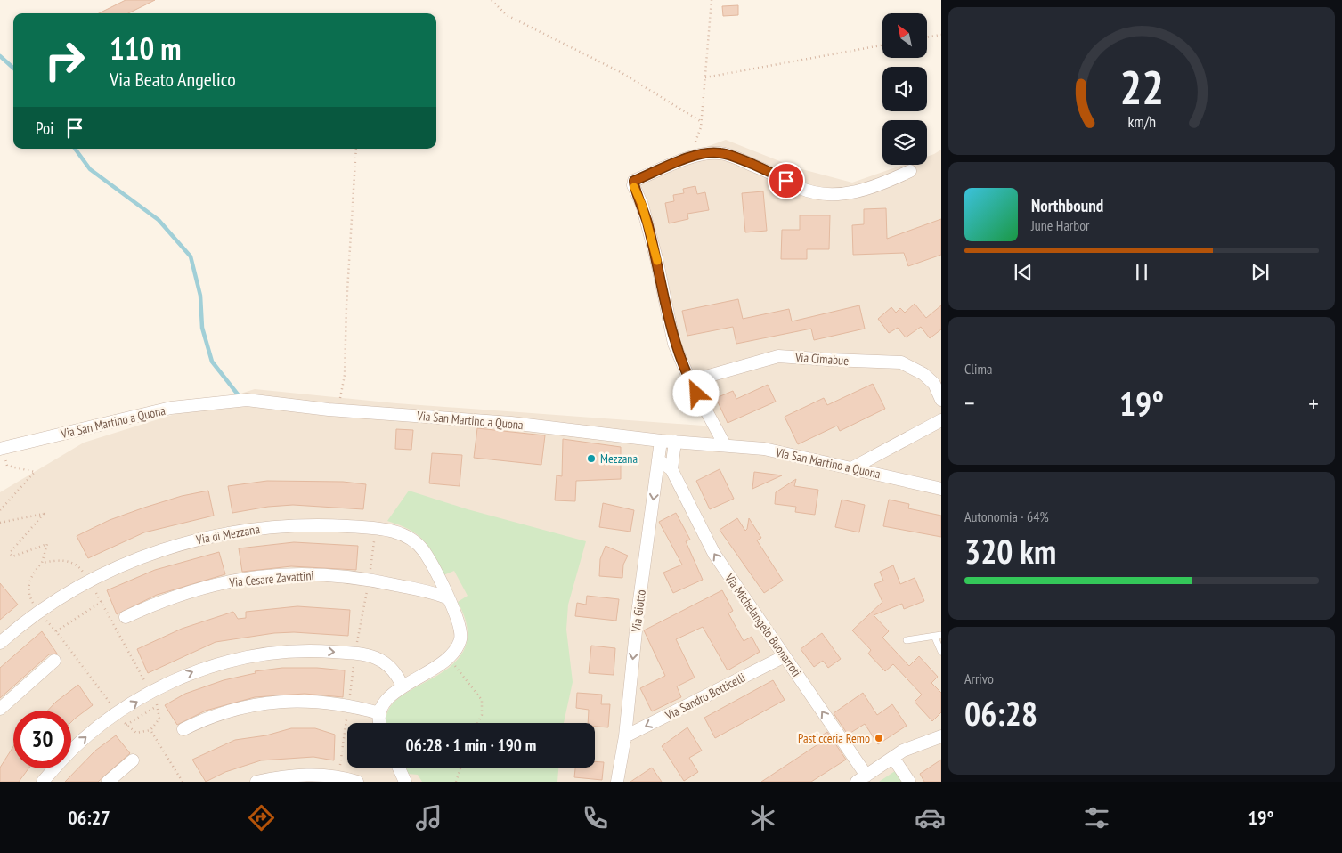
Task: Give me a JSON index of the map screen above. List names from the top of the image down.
{
  "streets": {
    "street": [
      "Via Cimabue",
      "Via San Martino a Quona",
      "Via di Mezzana",
      "Via Cesare Zavattini",
      "Via Giotto",
      "Via Michelangelo Buonarroti",
      "Via Sandro Botticelli"
    ]
  },
  "crossings": [
    ["Via San Martino a Quona", "Via Giotto"],
    ["Via di Mezzana", "Via Cesare Zavattini"],
    ["Via Giotto", "Via Sandro Botticelli"],
    ["Via Michelangelo Buonarroti", "Via Sandro Botticelli"]
  ],
  "one_way": ["Via Giotto", "Via Michelangelo Buonarroti", "Via Sandro Botticelli"],
  "places": ["Mezzana", "Pasticceria Remo"],
  "north": "top left",
  "page": {
    "turn": ["110 m", "Via Beato Angelico"],
    "then": "Poi",
    "song": ["Northbound", "June Harbor"],
    "tile": [
      "Clima",
      ["Autonomia · 64%", "320 km"],
      ["Arrivo", "06:28"]
    ],
    "heat": ["−", "19°", "+"],
    "limit": "30",
    "trip": "06:28 · 1 min · 190 m",
    "tabs": ["06:27", "19°"],
    "gauge": ["22", "km/h"]
  }
}
